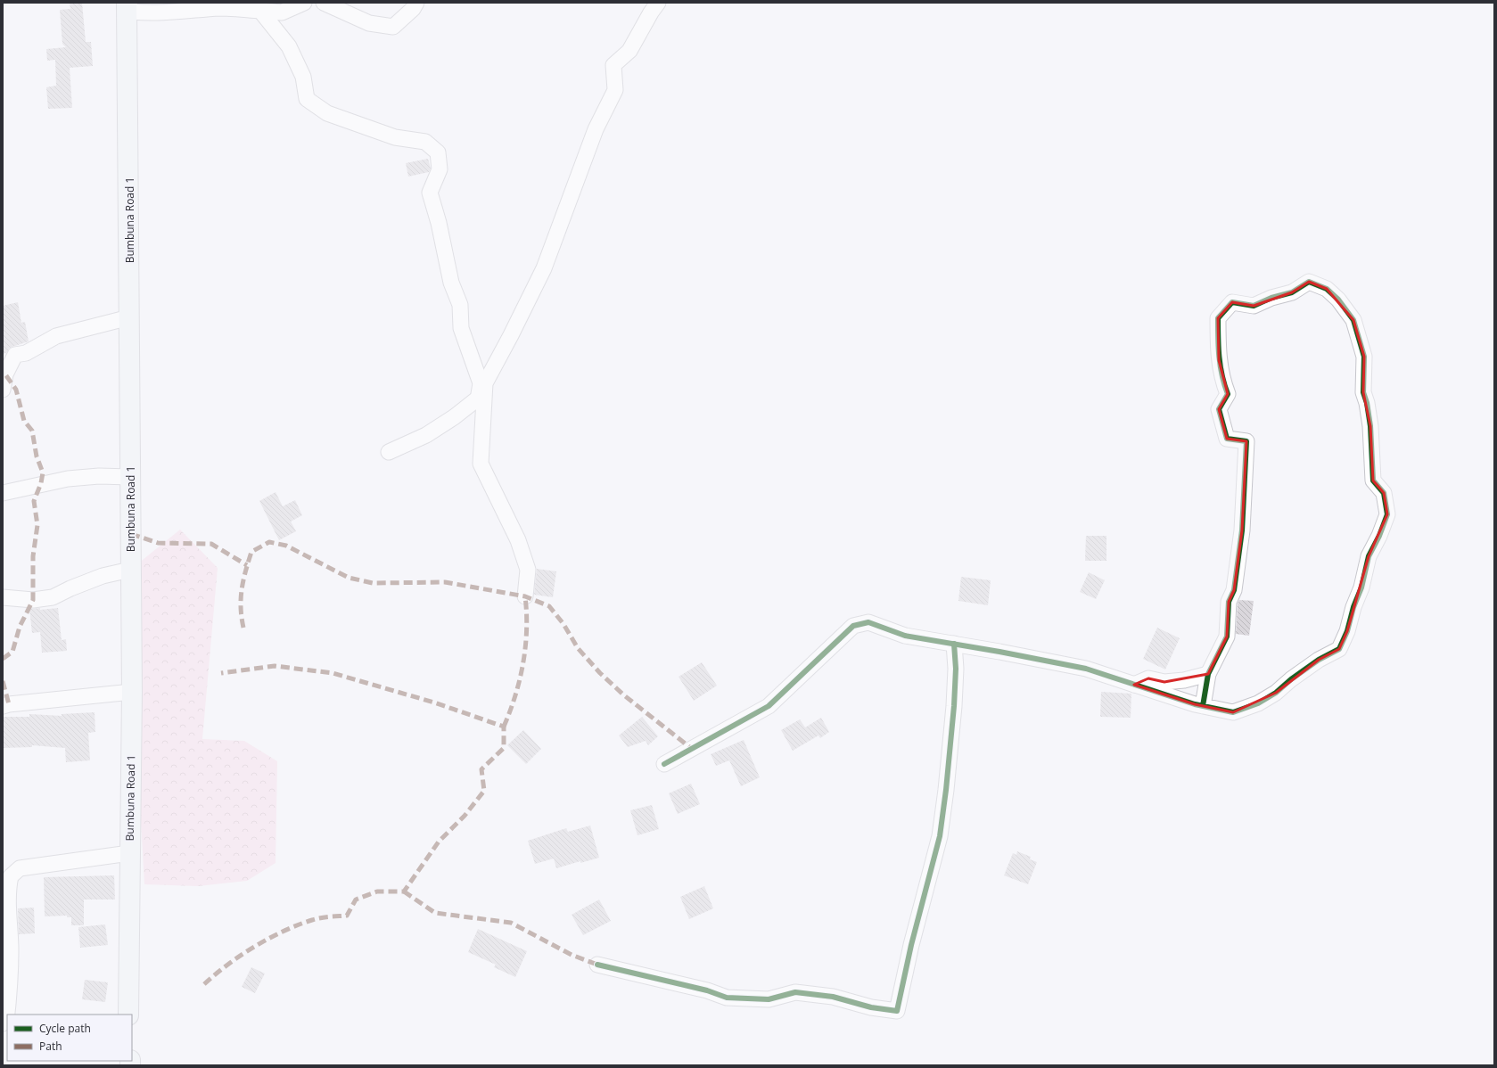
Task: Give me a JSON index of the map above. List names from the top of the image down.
{
  "streets": {
    "main road": ["Bumbuna Road 1"]
  },
  "legend": ["Cycle path", "Path"]
}
